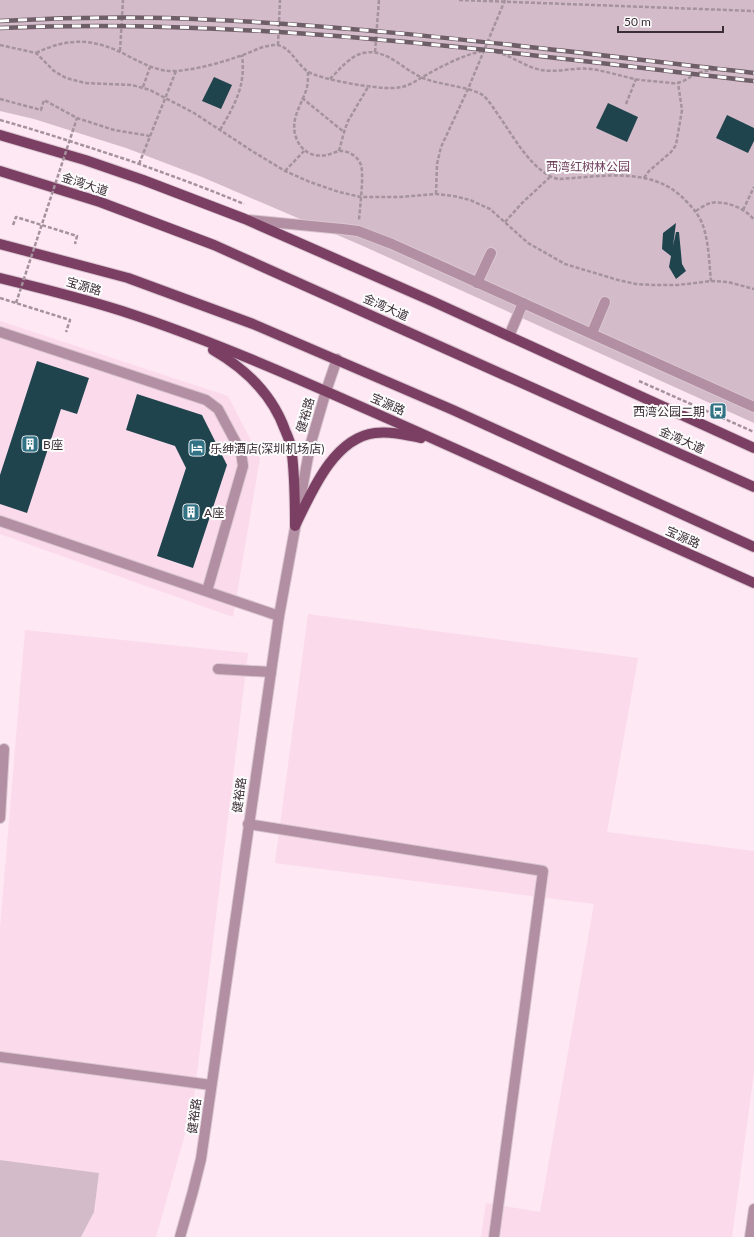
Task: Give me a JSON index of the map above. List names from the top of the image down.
{
  "streets": {
    "main road": ["金湾大道", "宝源路"],
    "street": ["健裕路"]
  },
  "crossings": [
    ["宝源路", "健裕路"]
  ],
  "parks": ["西湾红树林公园"],
  "places": {
    "bus stop": ["西湾公园二期"],
    "building": ["B座", "A座"],
    "hotel": ["乐绅酒店(深圳机场店)"]
  },
  "scale_bar": "50 m"
}
